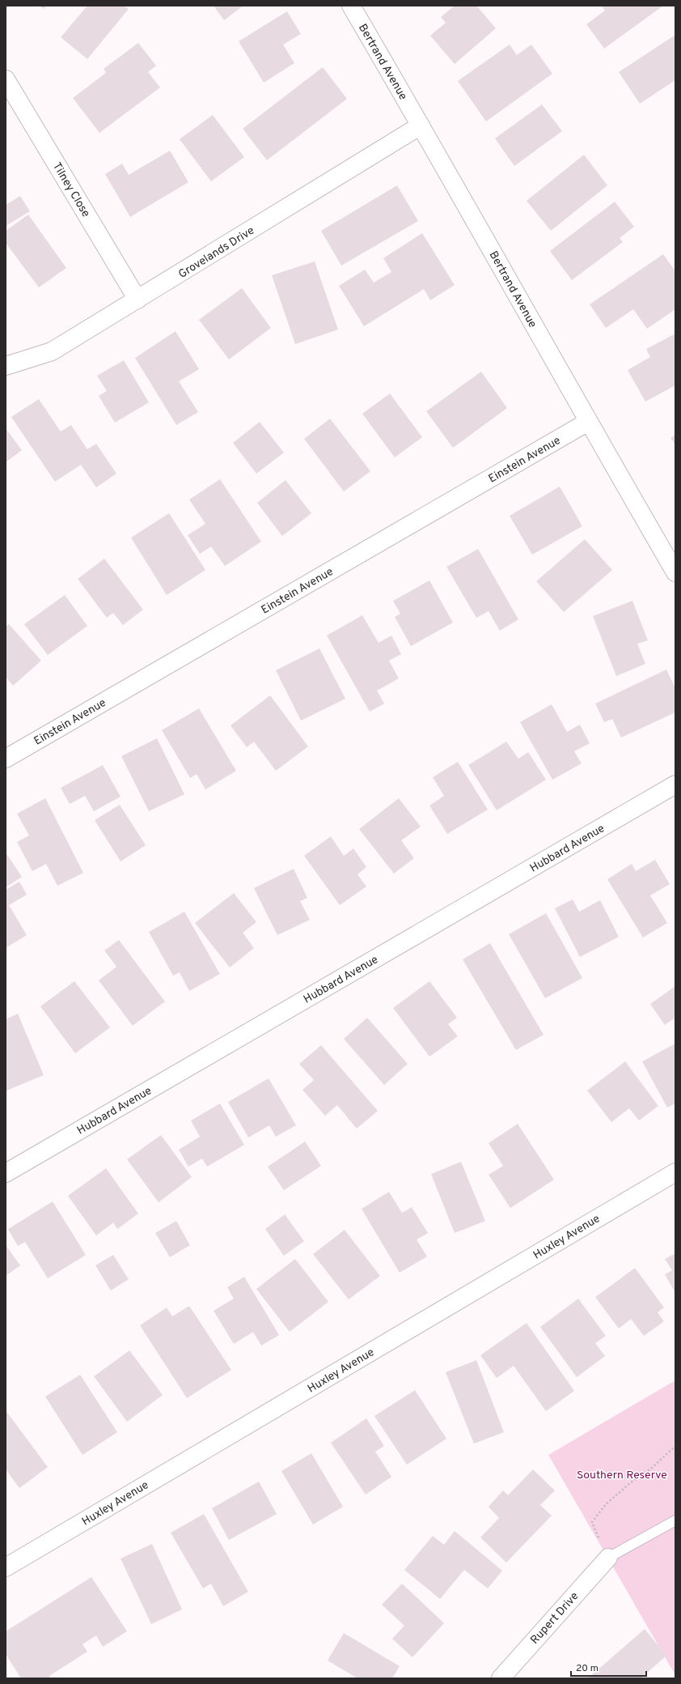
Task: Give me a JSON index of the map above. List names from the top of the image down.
{
  "streets": {
    "street": [
      "Bertrand Avenue",
      "Tilney Close",
      "Grovelands Drive",
      "Einstein Avenue",
      "Hubbard Avenue",
      "Huxley Avenue",
      "Rupert Drive"
    ]
  },
  "crossings": [
    ["Bertrand Avenue", "Grovelands Drive"],
    ["Bertrand Avenue", "Einstein Avenue"],
    ["Tilney Close", "Grovelands Drive"]
  ],
  "parks": ["Southern Reserve"],
  "scale_bar": "20 m"
}
